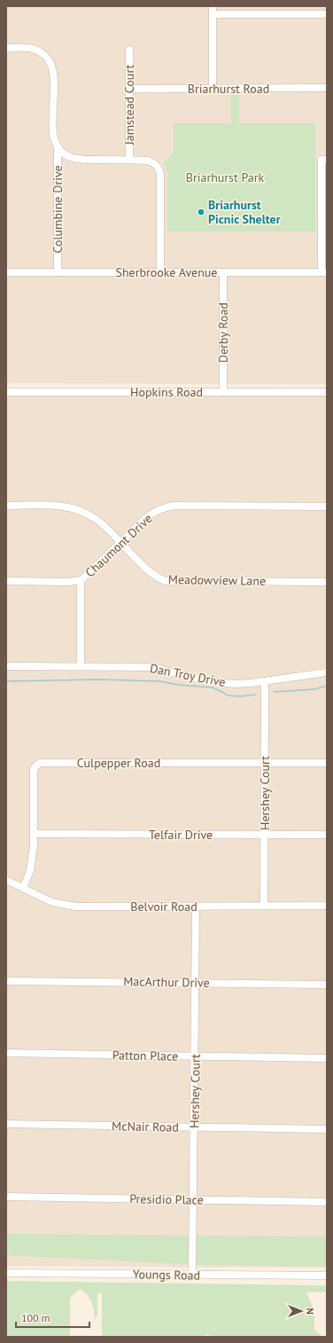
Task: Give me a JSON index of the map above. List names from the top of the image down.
{
  "streets": {
    "street": [
      "Briarhurst Road",
      "Jamstead Court",
      "Columbine Drive",
      "Sherbrooke Avenue",
      "Derby Road",
      "Hopkins Road",
      "Chaumont Drive",
      "Meadowview Lane",
      "Dan Troy Drive",
      "Culpepper Road",
      "Hershey Court",
      "Telfair Drive",
      "Belvoir Road",
      "MacArthur Drive",
      "Patton Place",
      "McNair Road",
      "Presidio Place",
      "Youngs Road"
    ]
  },
  "crossings": [
    ["Briarhurst Road", "Jamstead Court"],
    ["Columbine Drive", "Sherbrooke Avenue"],
    ["Sherbrooke Avenue", "Derby Road"],
    ["Derby Road", "Hopkins Road"],
    ["Chaumont Drive", "Meadowview Lane"],
    ["Chaumont Drive", "Dan Troy Drive"],
    ["Dan Troy Drive", "Hershey Court"],
    ["Culpepper Road", "Hershey Court"],
    ["Culpepper Road", "Telfair Drive"],
    ["Culpepper Road", "Belvoir Road"],
    ["Hershey Court", "Telfair Drive"],
    ["Hershey Court", "Belvoir Road"],
    ["Hershey Court", "MacArthur Drive"],
    ["Hershey Court", "Patton Place"],
    ["Hershey Court", "McNair Road"],
    ["Hershey Court", "Presidio Place"],
    ["Hershey Court", "Youngs Road"]
  ],
  "parks": ["Briarhurst Park"],
  "places": ["Briarhurst Picnic Shelter"],
  "scale_bar": "100 m",
  "north": "right"
}
